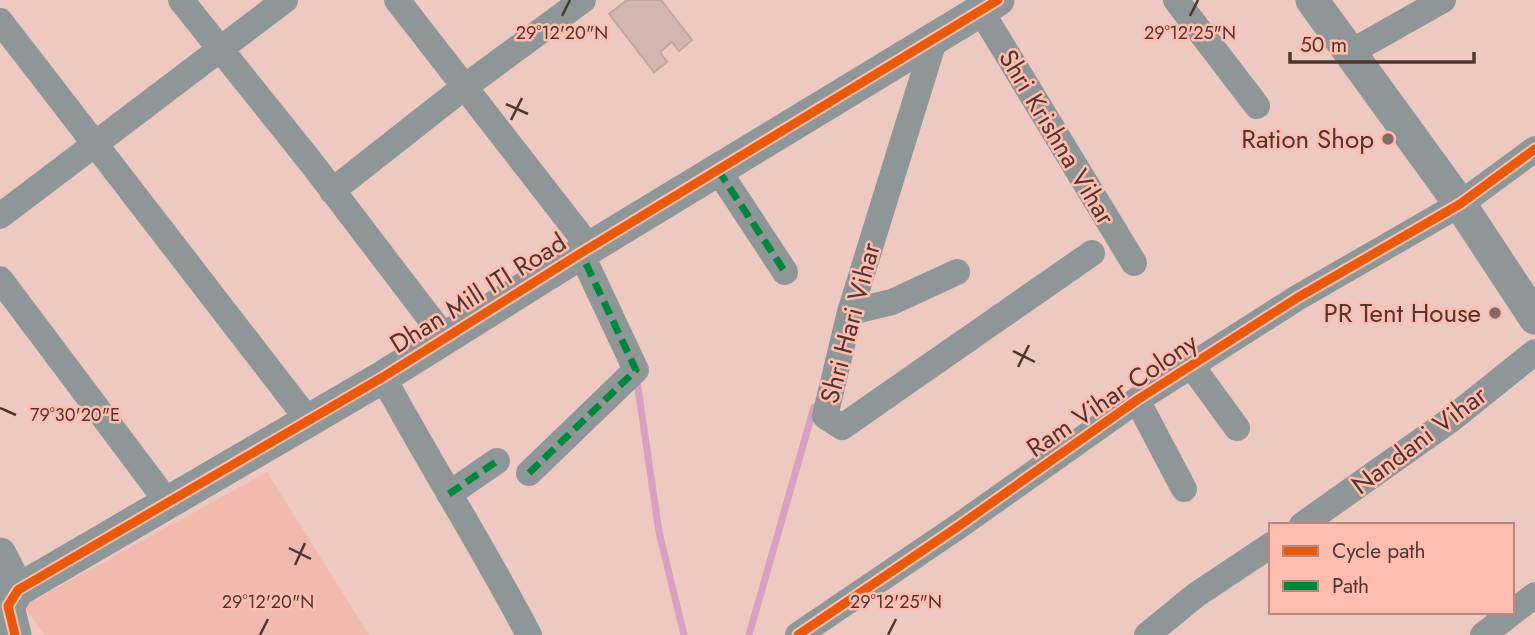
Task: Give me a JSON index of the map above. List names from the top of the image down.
{
  "streets": {
    "street": [
      "Shri Krishna Vihar",
      "Dhan Mill ITI Road",
      "Shri Hari Vihar",
      "Ram Vihar Colony",
      "Nandani Vihar"
    ]
  },
  "crossings": [
    ["Shri Krishna Vihar", "Dhan Mill ITI Road"],
    ["Dhan Mill ITI Road", "Shri Hari Vihar"]
  ],
  "places": ["Ration Shop", "PR Tent House"],
  "legend": ["Cycle path", "Path"],
  "scale_bar": "50 m",
  "coordinates": ["29°12'20\"N", "29°12'25\"N", "79°30'20\"E"]
}
